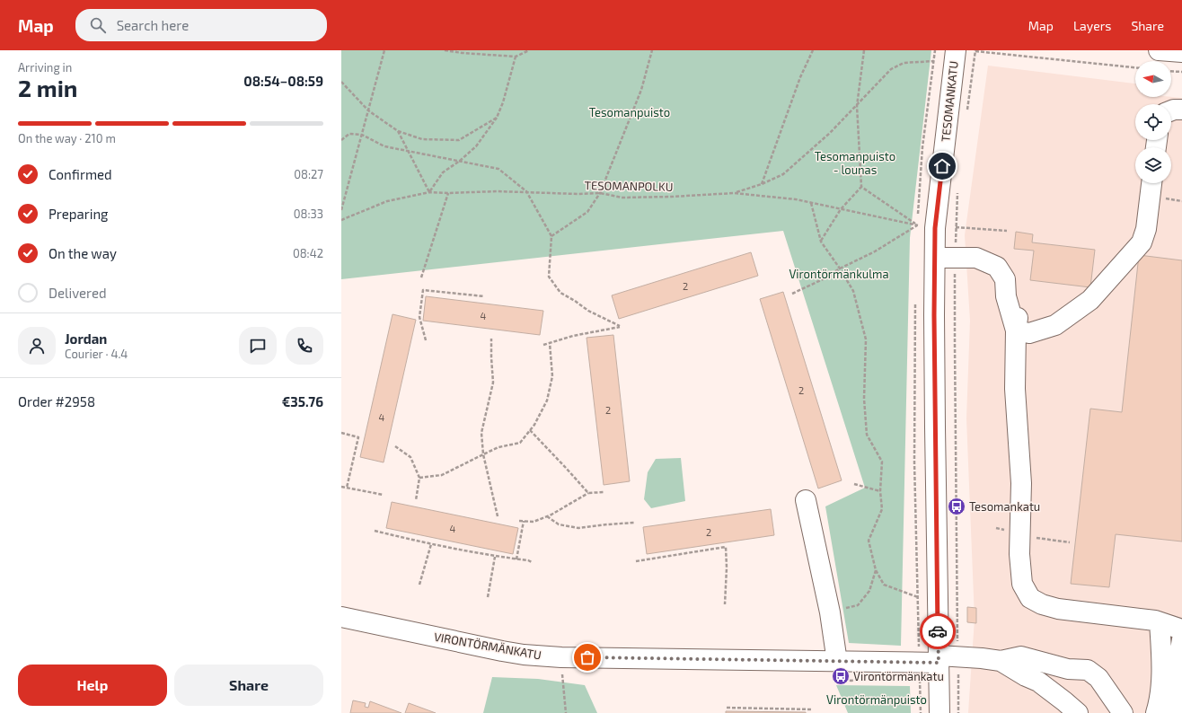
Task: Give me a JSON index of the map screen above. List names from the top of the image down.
{
  "streets": {
    "main road": ["TESOMANKATU", "VIRONTÖRMÄNKATU"],
    "path": ["TESOMANPOLKU"]
  },
  "crossings": [
    ["TESOMANKATU", "VIRONTÖRMÄNKATU"]
  ],
  "parks": [
    "Tesomanpuisto",
    "Tesomanpuisto - lounas",
    "Virontörmänkulma",
    "Virontörmänpuisto"
  ],
  "places": {
    "bus stop": ["Tesomankatu", "Virontörmänkatu"]
  },
  "house_numbers": [
    "2",
    "4",
    "2",
    "2",
    "4",
    "4",
    "2"
  ],
  "north": "left",
  "page": {
    "header": "Map",
    "search": "Search here",
    "nav": ["Map", "Layers", "Share"],
    "heading": ["2 min", "Arriving in", "08:54–08:59"],
    "panel": [
      "Jordan",
      "Courier · 4.4",
      "Order #2958",
      "€35.76"
    ],
    "bar": "On the way · 210 m",
    "list": [
      ["Confirmed", "08:27"],
      ["Preparing", "08:33"],
      ["On the way", "08:42"],
      "Delivered"
    ],
    "buttons": ["Help", "Share"]
  }
}
